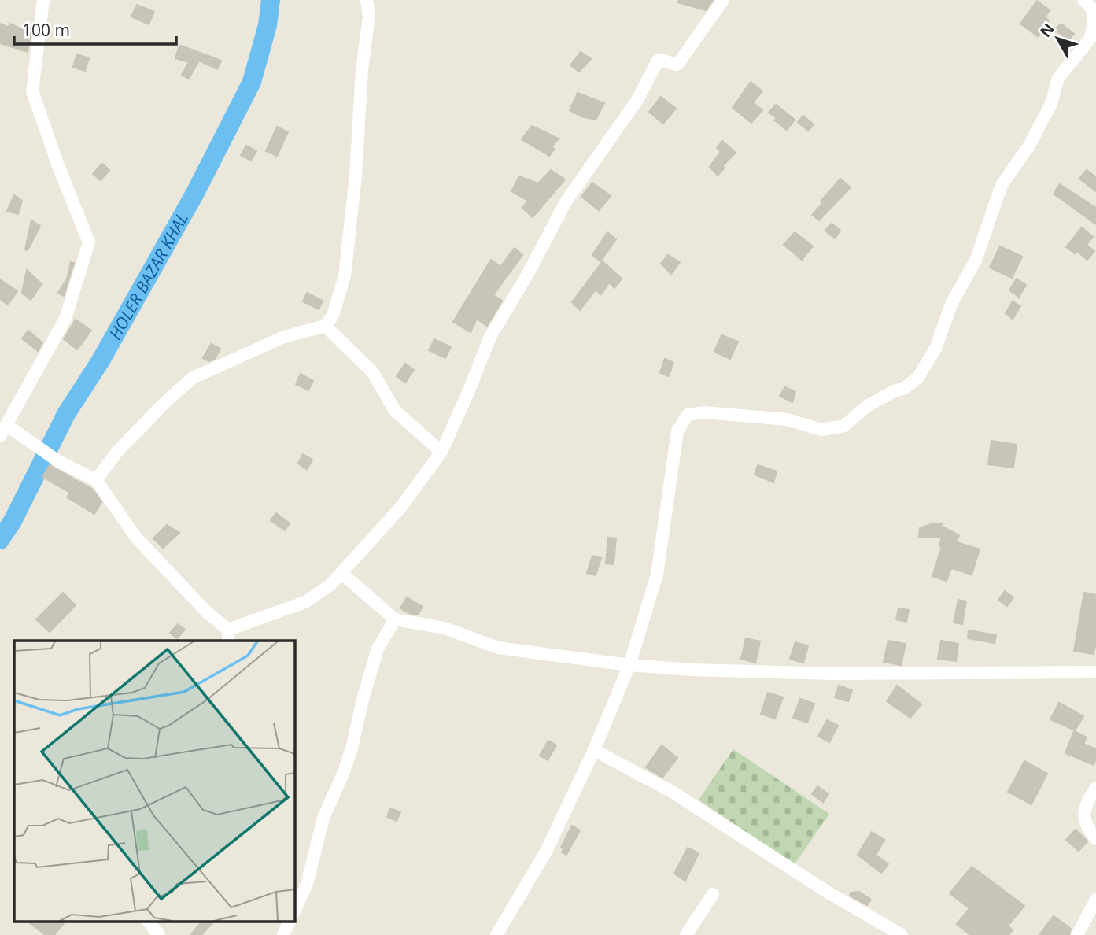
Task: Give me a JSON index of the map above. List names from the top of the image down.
{
  "water": ["HOLER BAZAR KHAL"],
  "scale_bar": "100 m",
  "north": "top left"
}
